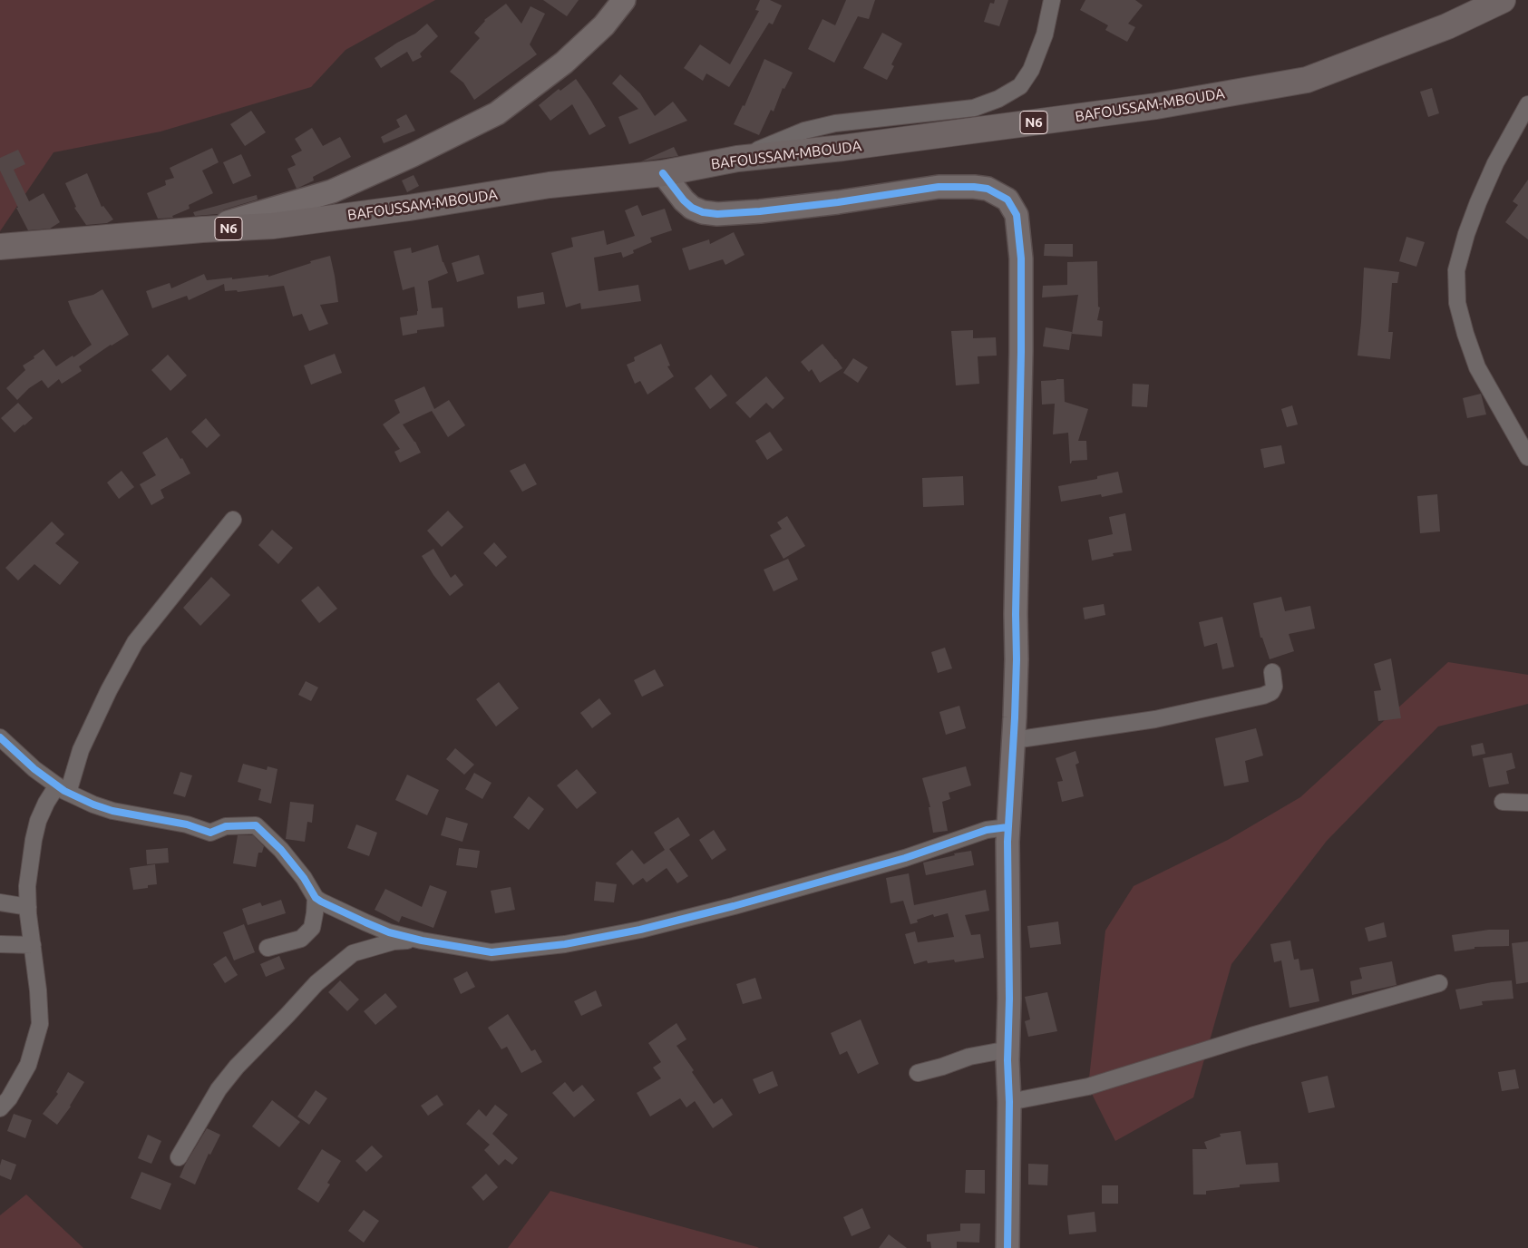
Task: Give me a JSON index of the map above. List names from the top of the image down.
{
  "streets": {
    "highway": ["BAFOUSSAM-MBOUDA", "N6"]
  }
}
